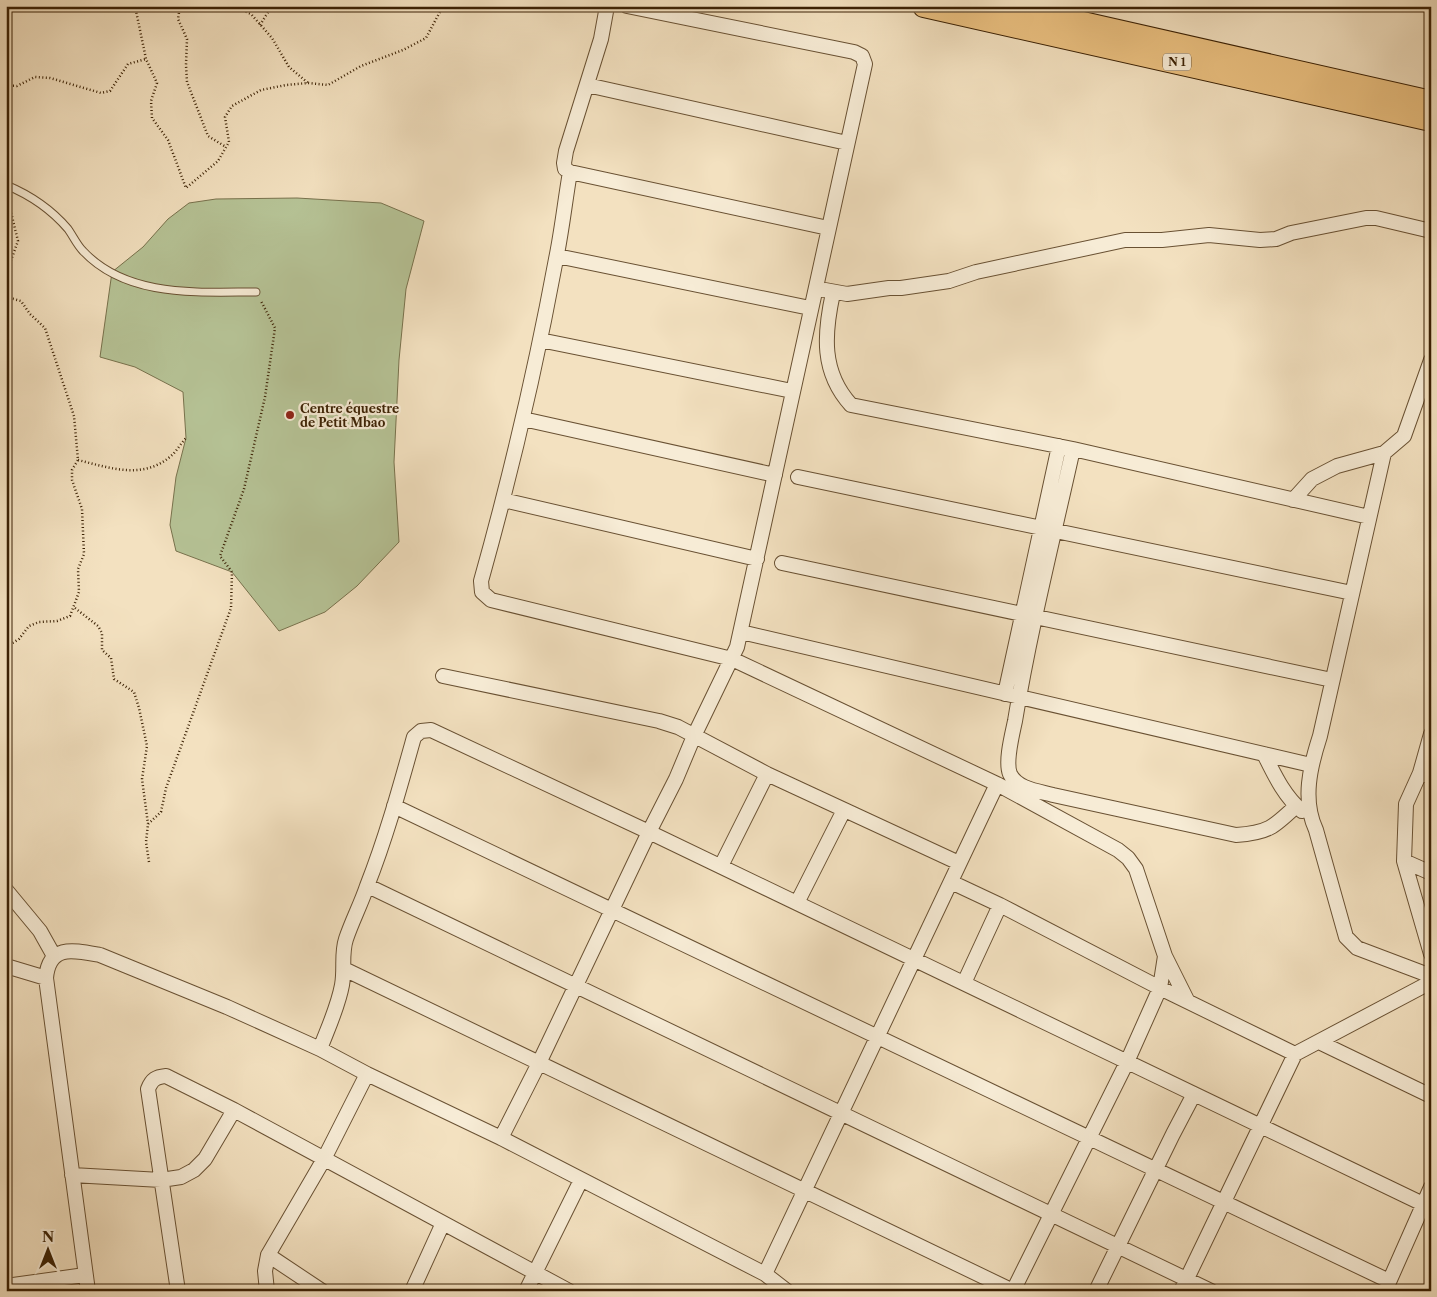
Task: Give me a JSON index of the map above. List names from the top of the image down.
{
  "streets": {
    "highway": ["N 1"]
  },
  "places": ["Centre équestre de Petit Mbao"],
  "north": "top"
}
